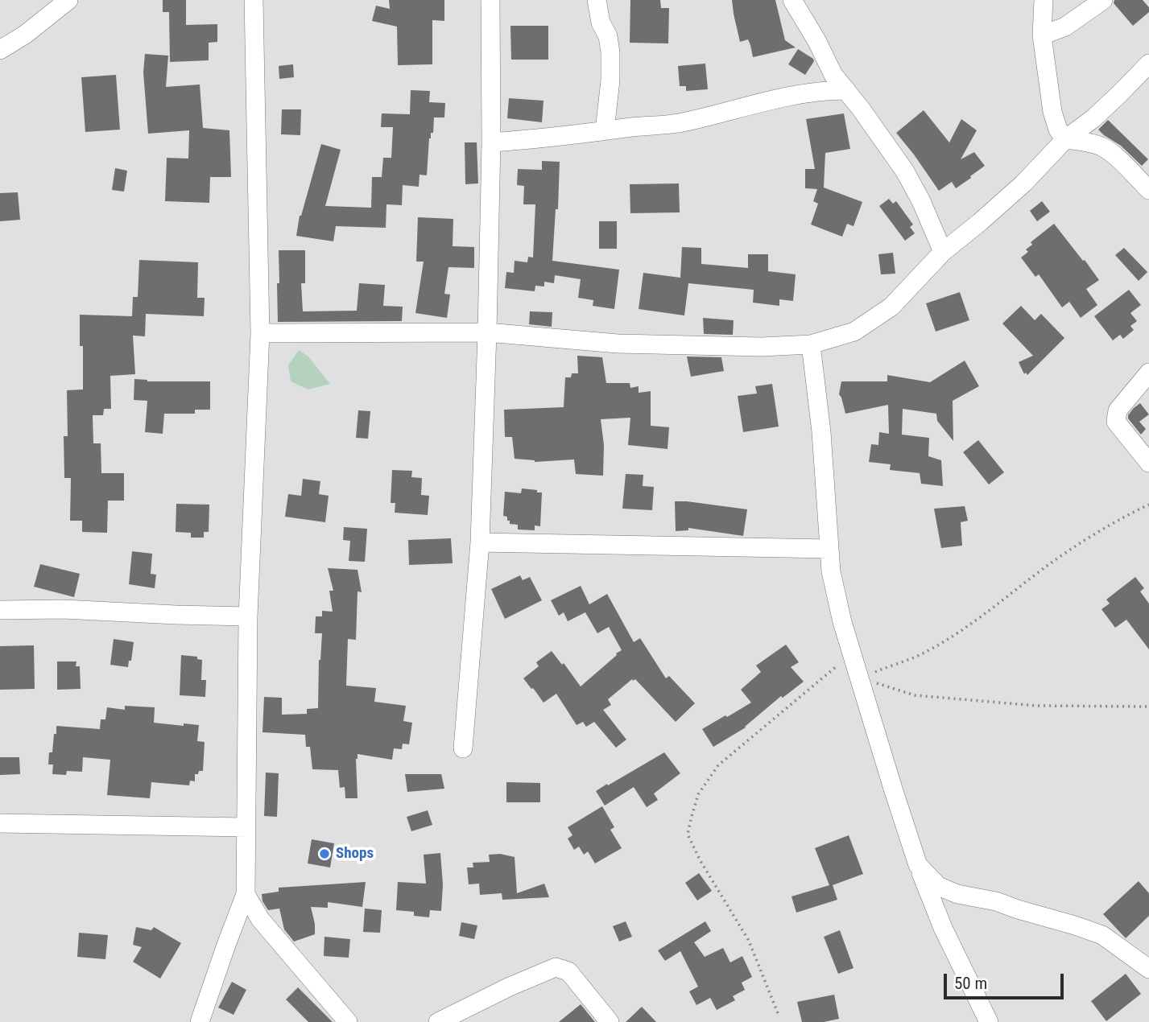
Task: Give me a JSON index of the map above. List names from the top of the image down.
{
  "places": ["Shops"],
  "scale_bar": "50 m"
}
